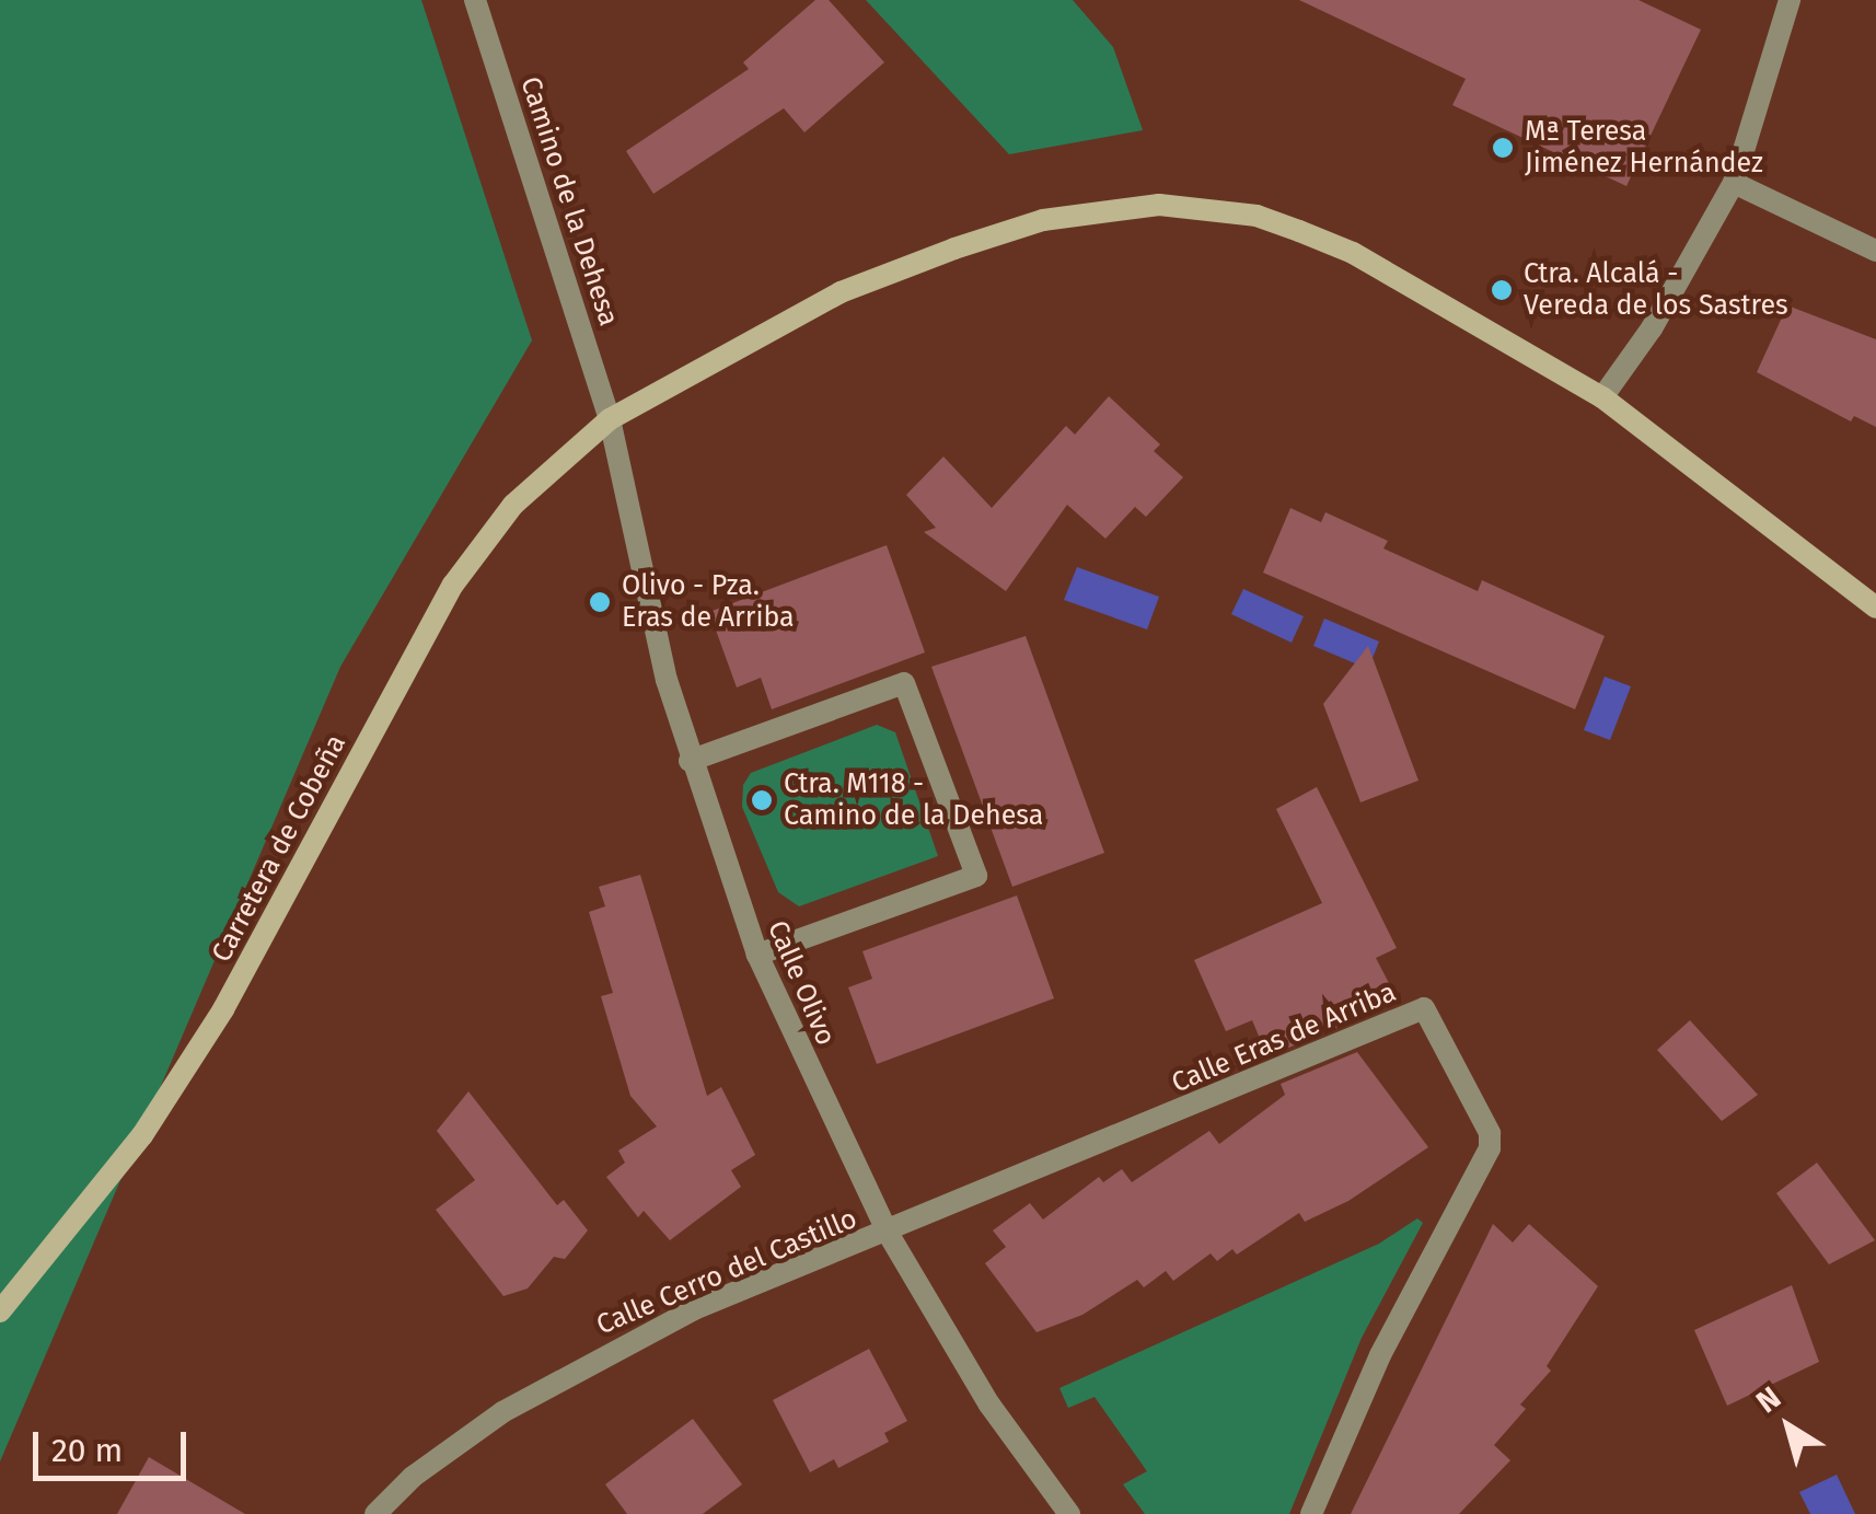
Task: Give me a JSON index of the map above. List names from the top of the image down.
{
  "streets": {
    "street": [
      "Camino de la Dehesa",
      "Carretera de Cobeña",
      "Calle Olivo",
      "Calle Eras de Arriba",
      "Calle Cerro del Castillo"
    ]
  },
  "crossings": [
    ["Camino de la Dehesa", "Carretera de Cobeña"],
    ["Camino de la Dehesa", "Calle Olivo"],
    ["Carretera de Cobeña", "Calle Olivo"],
    ["Calle Olivo", "Calle Eras de Arriba"],
    ["Calle Olivo", "Calle Cerro del Castillo"],
    ["Calle Eras de Arriba", "Calle Cerro del Castillo"]
  ],
  "places": [
    "Mª Teresa Jiménez Hernández",
    "Ctra. Alcalá - Vereda de los Sastres",
    "Olivo - Pza. Eras de Arriba",
    "Ctra. M118 - Camino de la Dehesa"
  ],
  "scale_bar": "20 m",
  "north": "top left"
}
